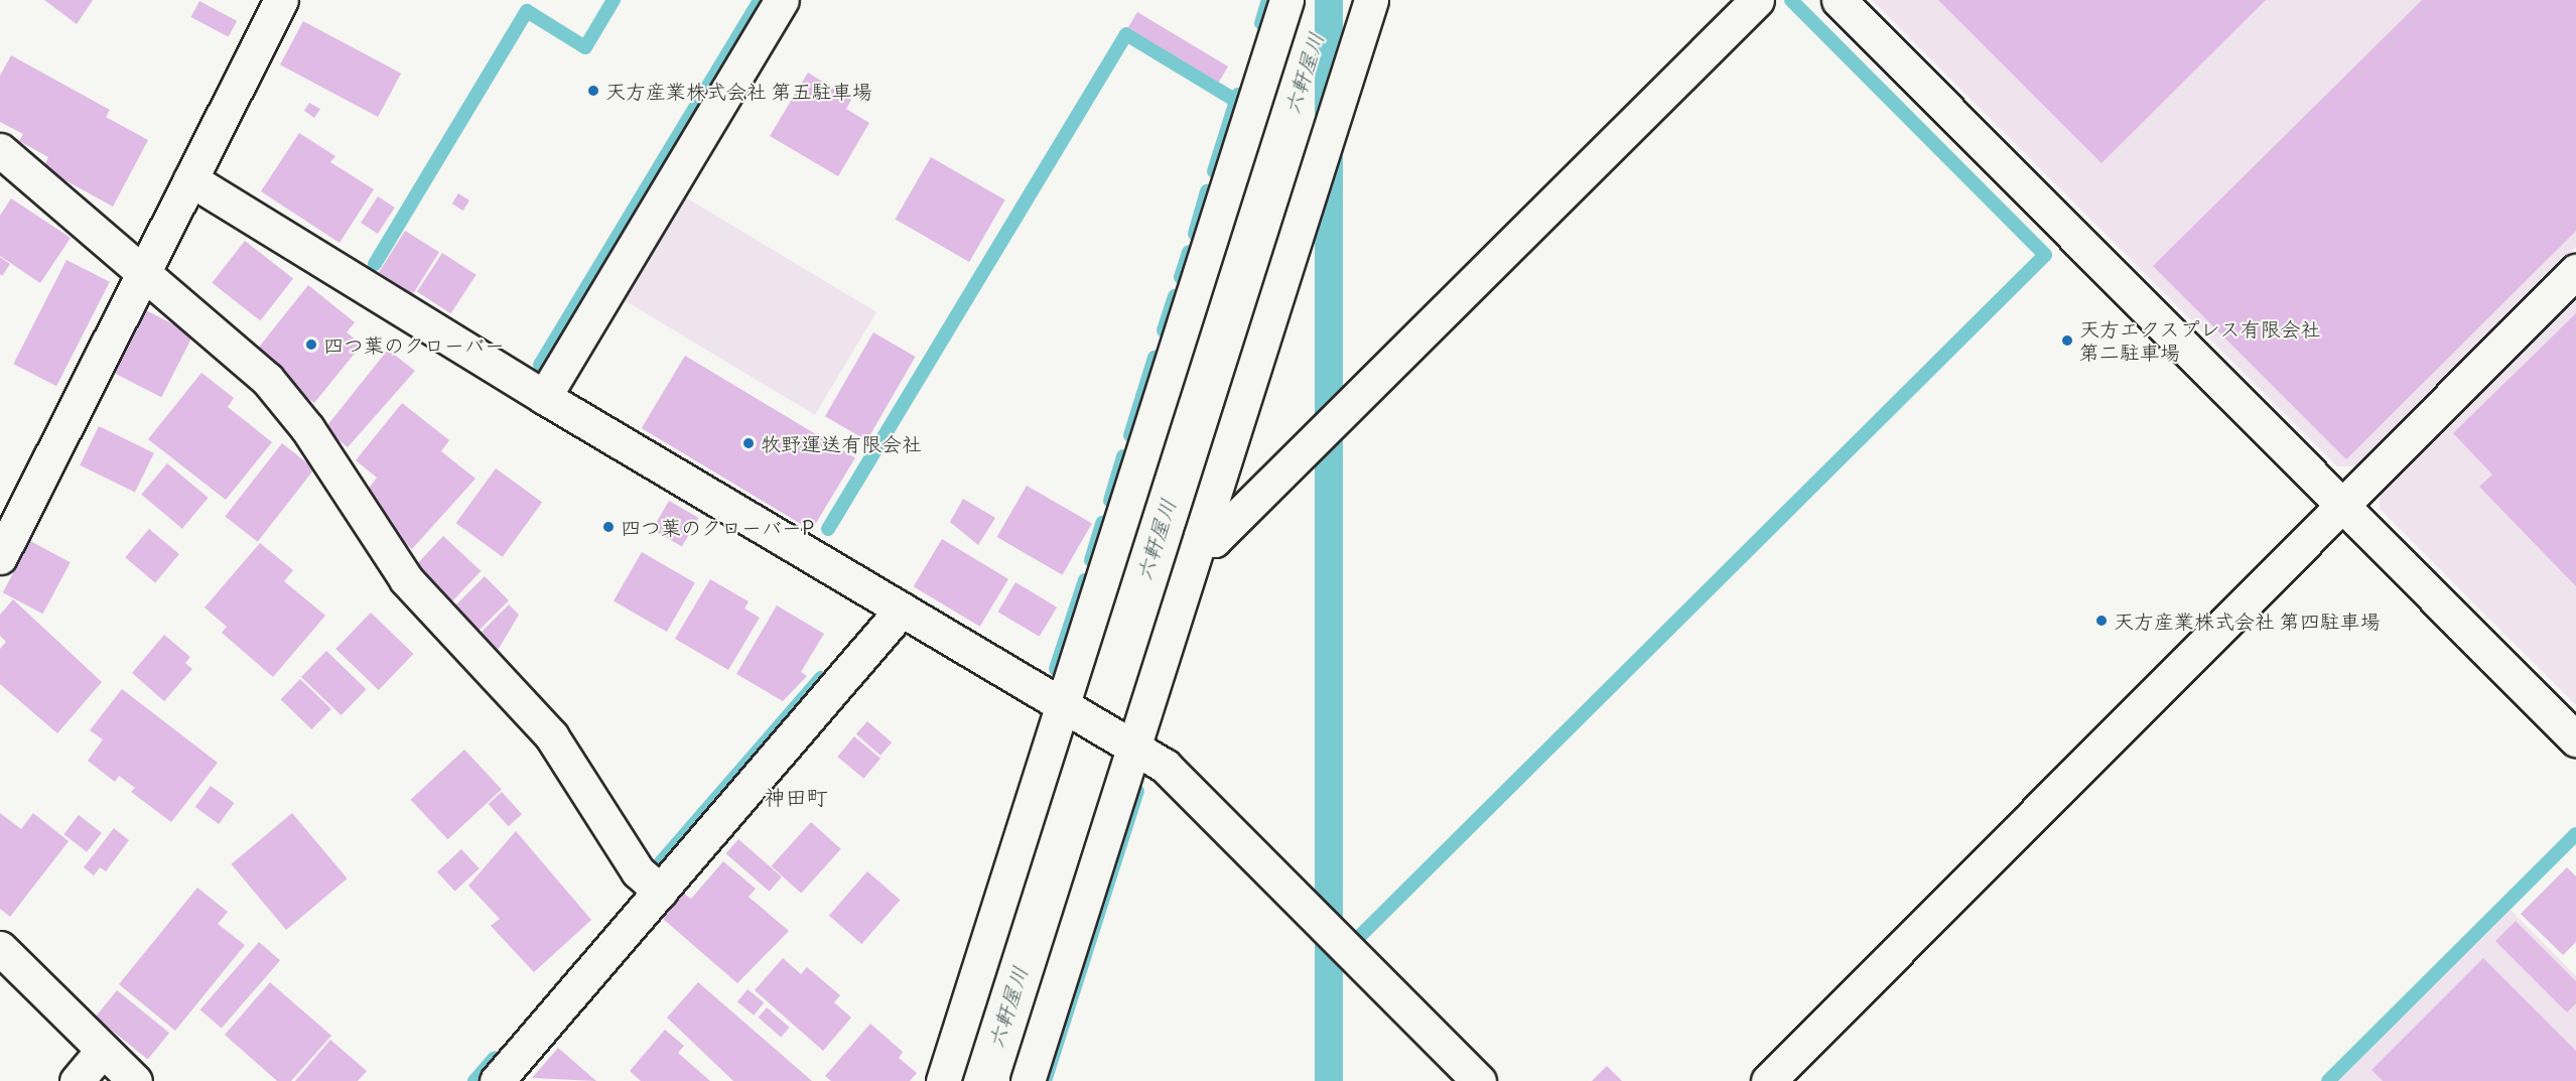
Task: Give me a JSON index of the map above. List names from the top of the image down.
{
  "districts": ["神田町"],
  "water": ["六軒屋川"],
  "places": [
    "天方産業株式会社 第五駐車場",
    "天方エクスプレス有限会社 第二駐車場",
    "四つ葉のクローバー",
    "牧野運送有限会社",
    "四つ葉のクローバーP",
    "天方産業株式会社 第四駐車場"
  ]
}
